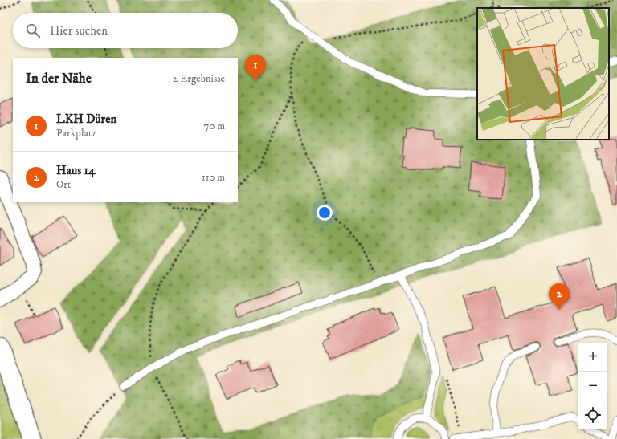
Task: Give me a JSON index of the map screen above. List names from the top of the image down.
{
  "page": {
    "search": "Hier suchen",
    "pins": ["1", "2"],
    "heading": ["In der Nähe", "2 Ergebnisse"],
    "list": [
      {
        "mark": "1",
        "name": "LKH Düren",
        "note": "Parkplatz",
        "value": "70 m"
      },
      {
        "mark": "2",
        "name": "Haus 14",
        "note": "Ort",
        "value": "110 m"
      }
    ],
    "map_buttons": ["+", "−"]
  }
}
